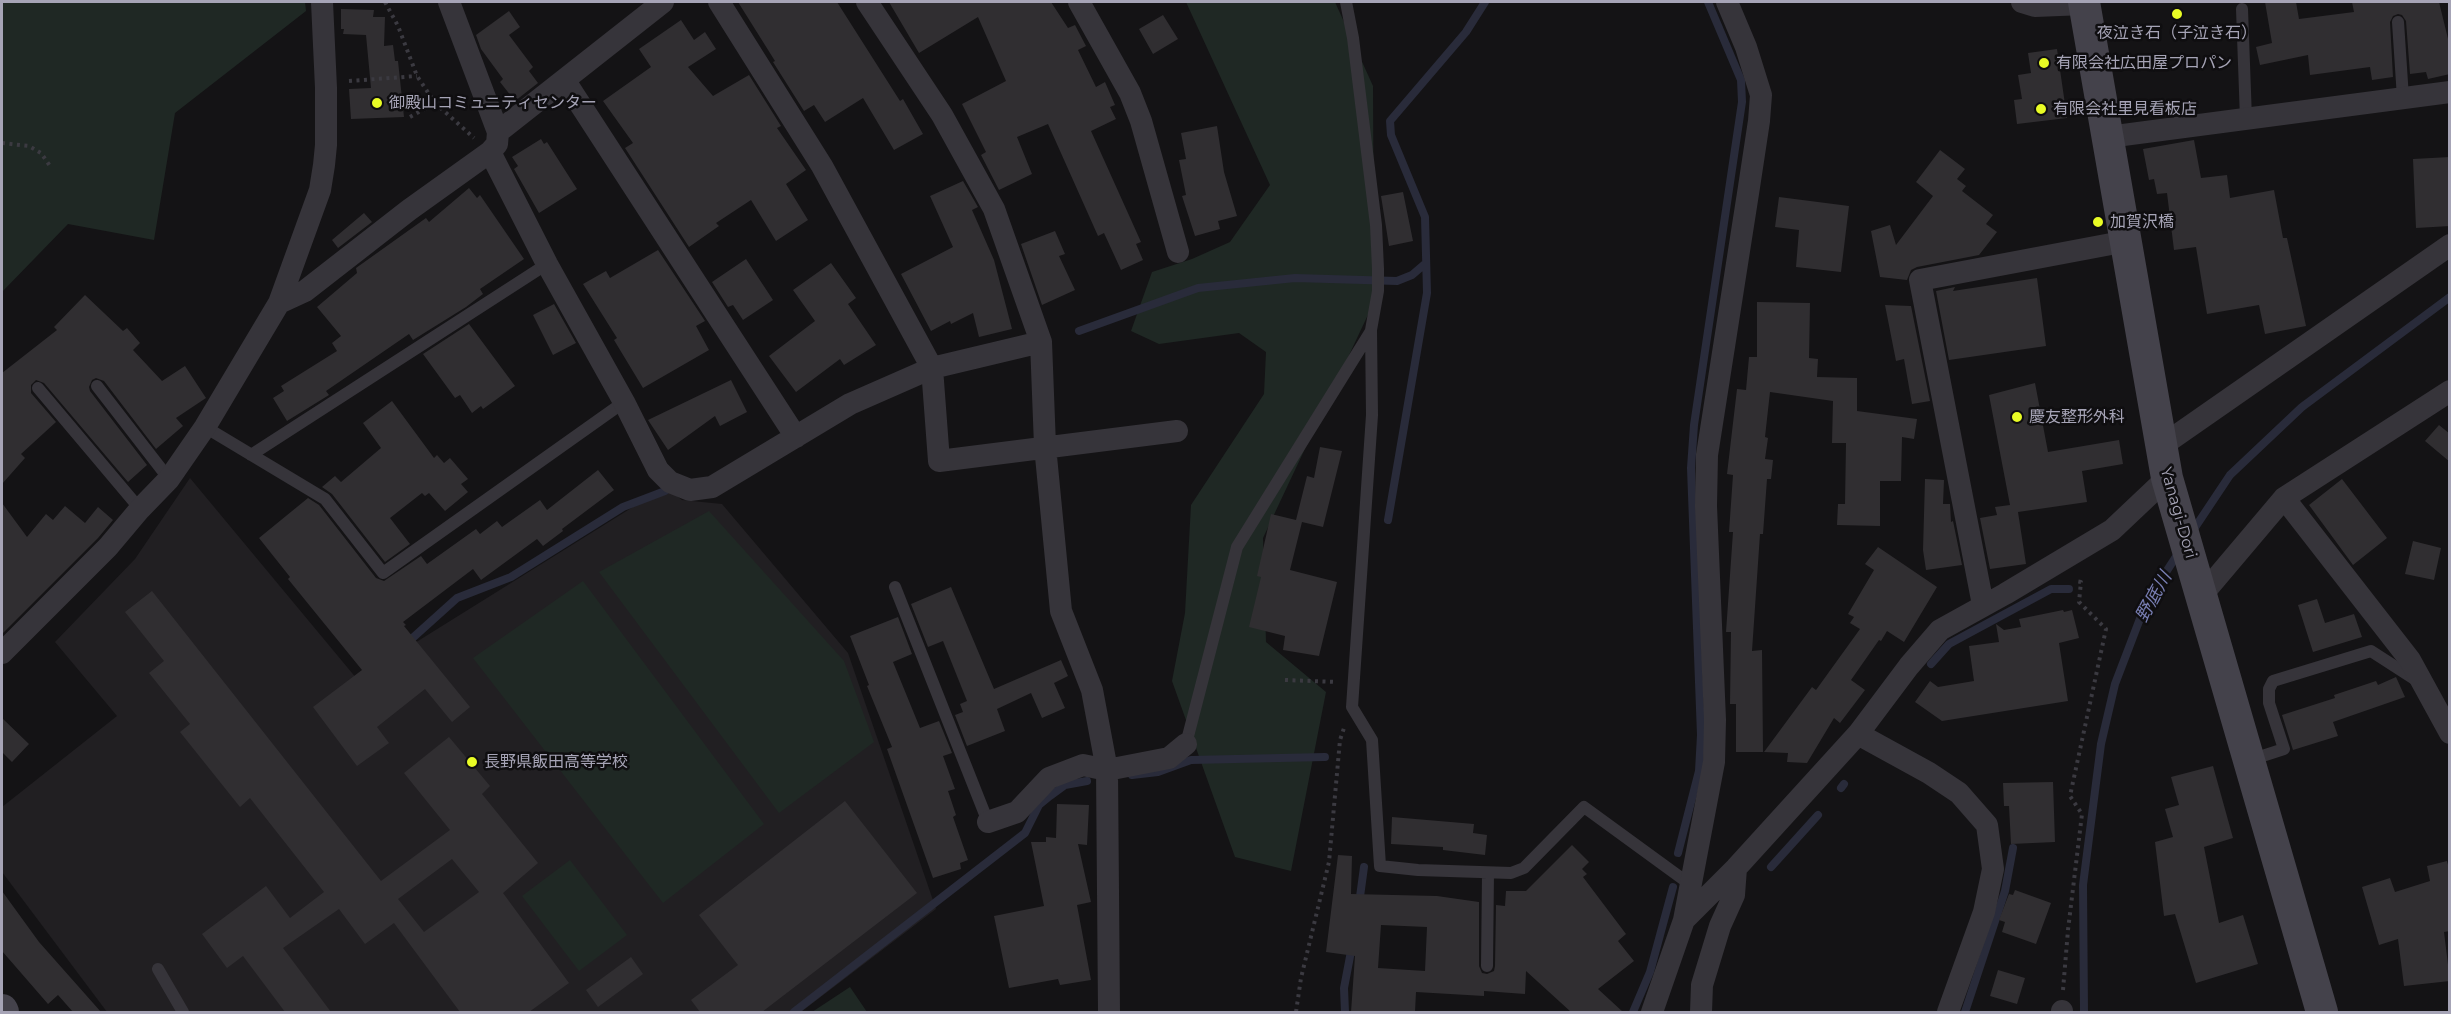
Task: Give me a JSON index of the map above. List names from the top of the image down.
{
  "streets": {
    "street": ["Yanagi-Dori"]
  },
  "water": ["野底川"],
  "places": [
    "夜泣き石（子泣き石）",
    "有限会社広田屋プロパン",
    "御殿山コミュニティセンター",
    "有限会社里見看板店",
    "加賀沢橋",
    "慶友整形外科",
    "長野県飯田高等学校"
  ]
}
